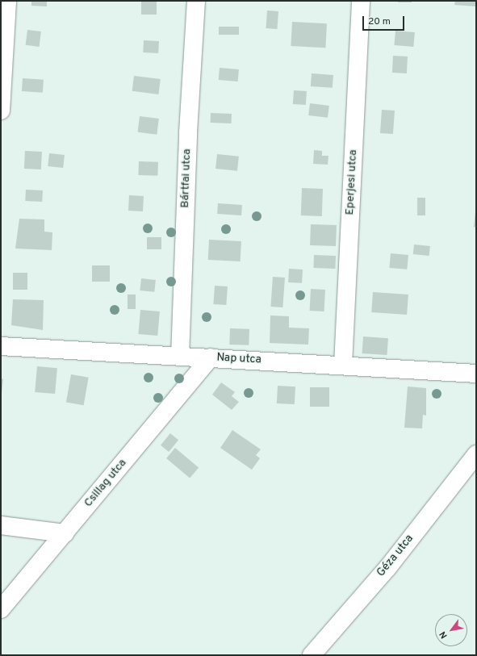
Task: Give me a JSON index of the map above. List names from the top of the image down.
{
  "streets": {
    "street": [
      "Bártfai utca",
      "Eperjesi utca",
      "Nap utca",
      "Csillag utca",
      "Géza utca"
    ]
  },
  "crossings": [
    ["Bártfai utca", "Nap utca"],
    ["Eperjesi utca", "Nap utca"],
    ["Nap utca", "Csillag utca"]
  ],
  "scale_bar": "20 m",
  "north": "bottom left"
}
